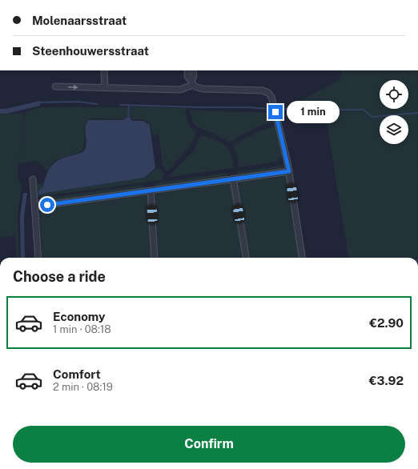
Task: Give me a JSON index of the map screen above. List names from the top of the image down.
{
  "page": {
    "banner": ["Molenaarsstraat", "Steenhouwersstraat"],
    "bubble": "1 min",
    "heading": "Choose a ride",
    "list": [
      {
        "name": "Economy",
        "note": "1 min · 08:18",
        "value": "€2.90"
      },
      {
        "name": "Comfort",
        "note": "2 min · 08:19",
        "value": "€3.92"
      }
    ],
    "buttons": "Confirm"
  }
}
